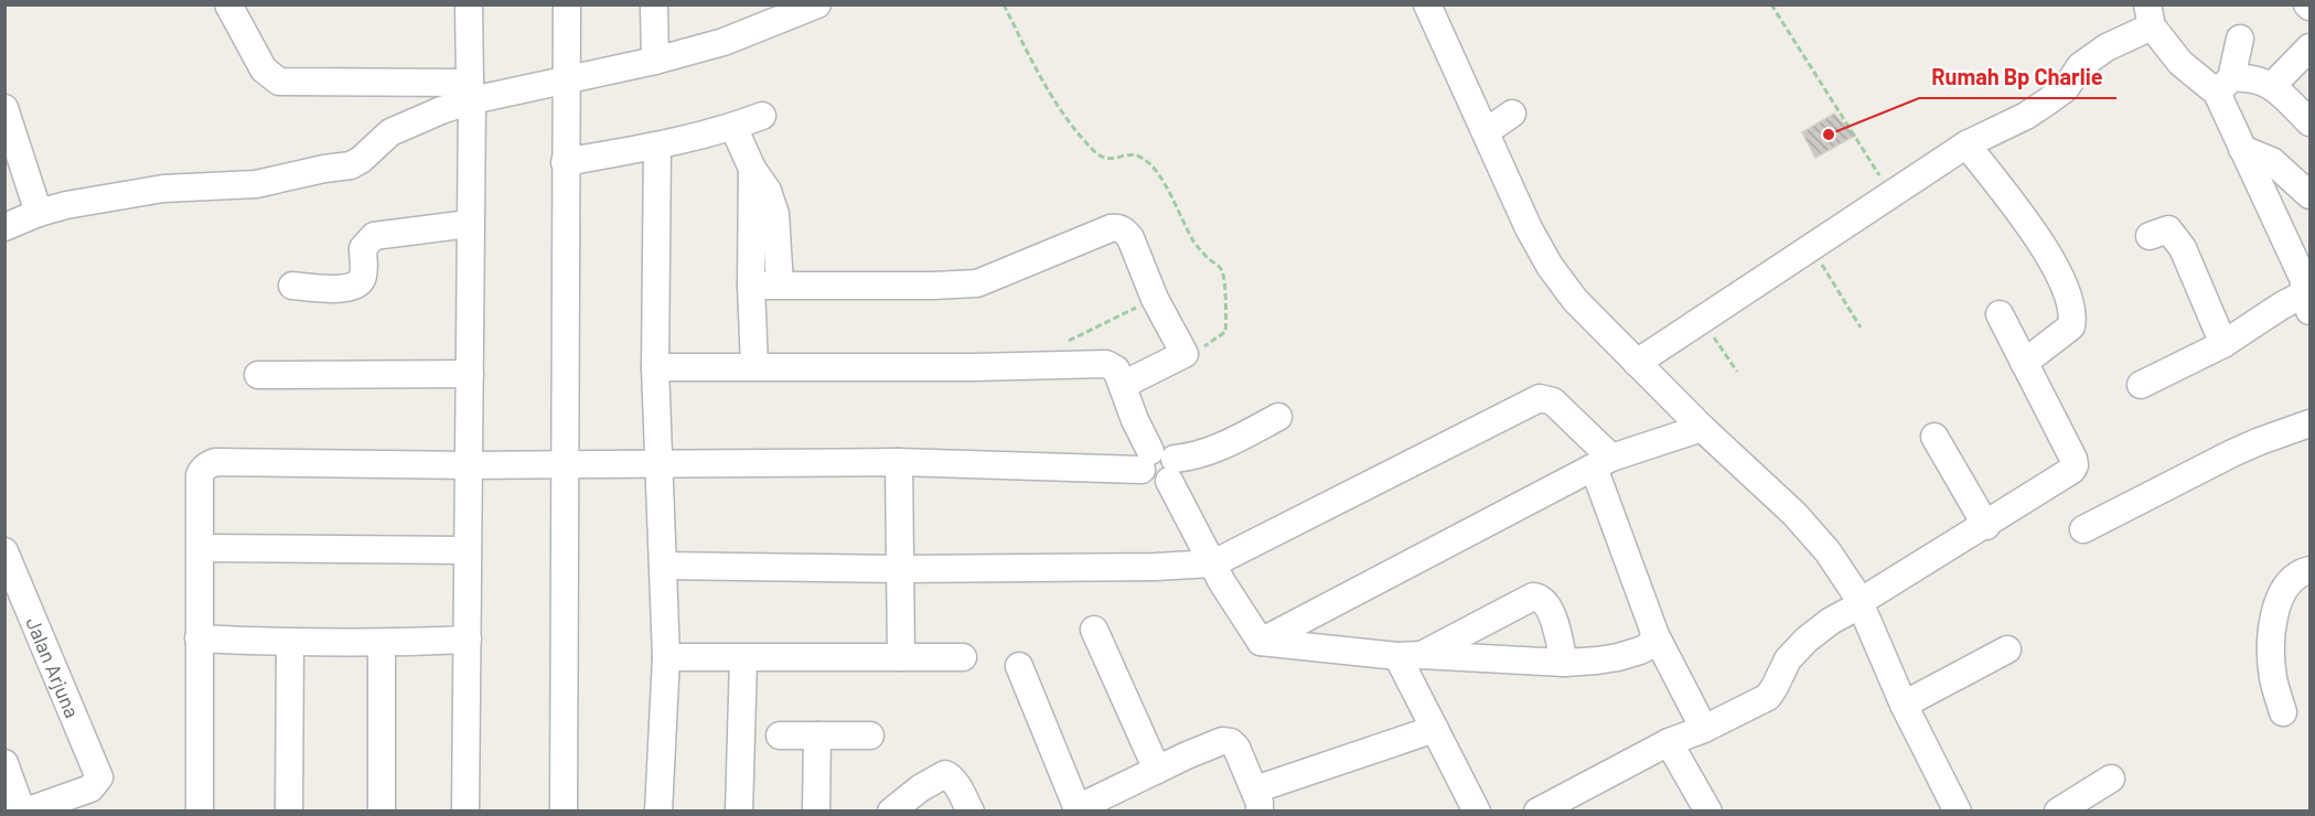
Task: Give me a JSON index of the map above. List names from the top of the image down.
{
  "streets": {
    "street": ["Jalan Arjuna"]
  },
  "places": ["Rumah Bp Charlie"]
}
